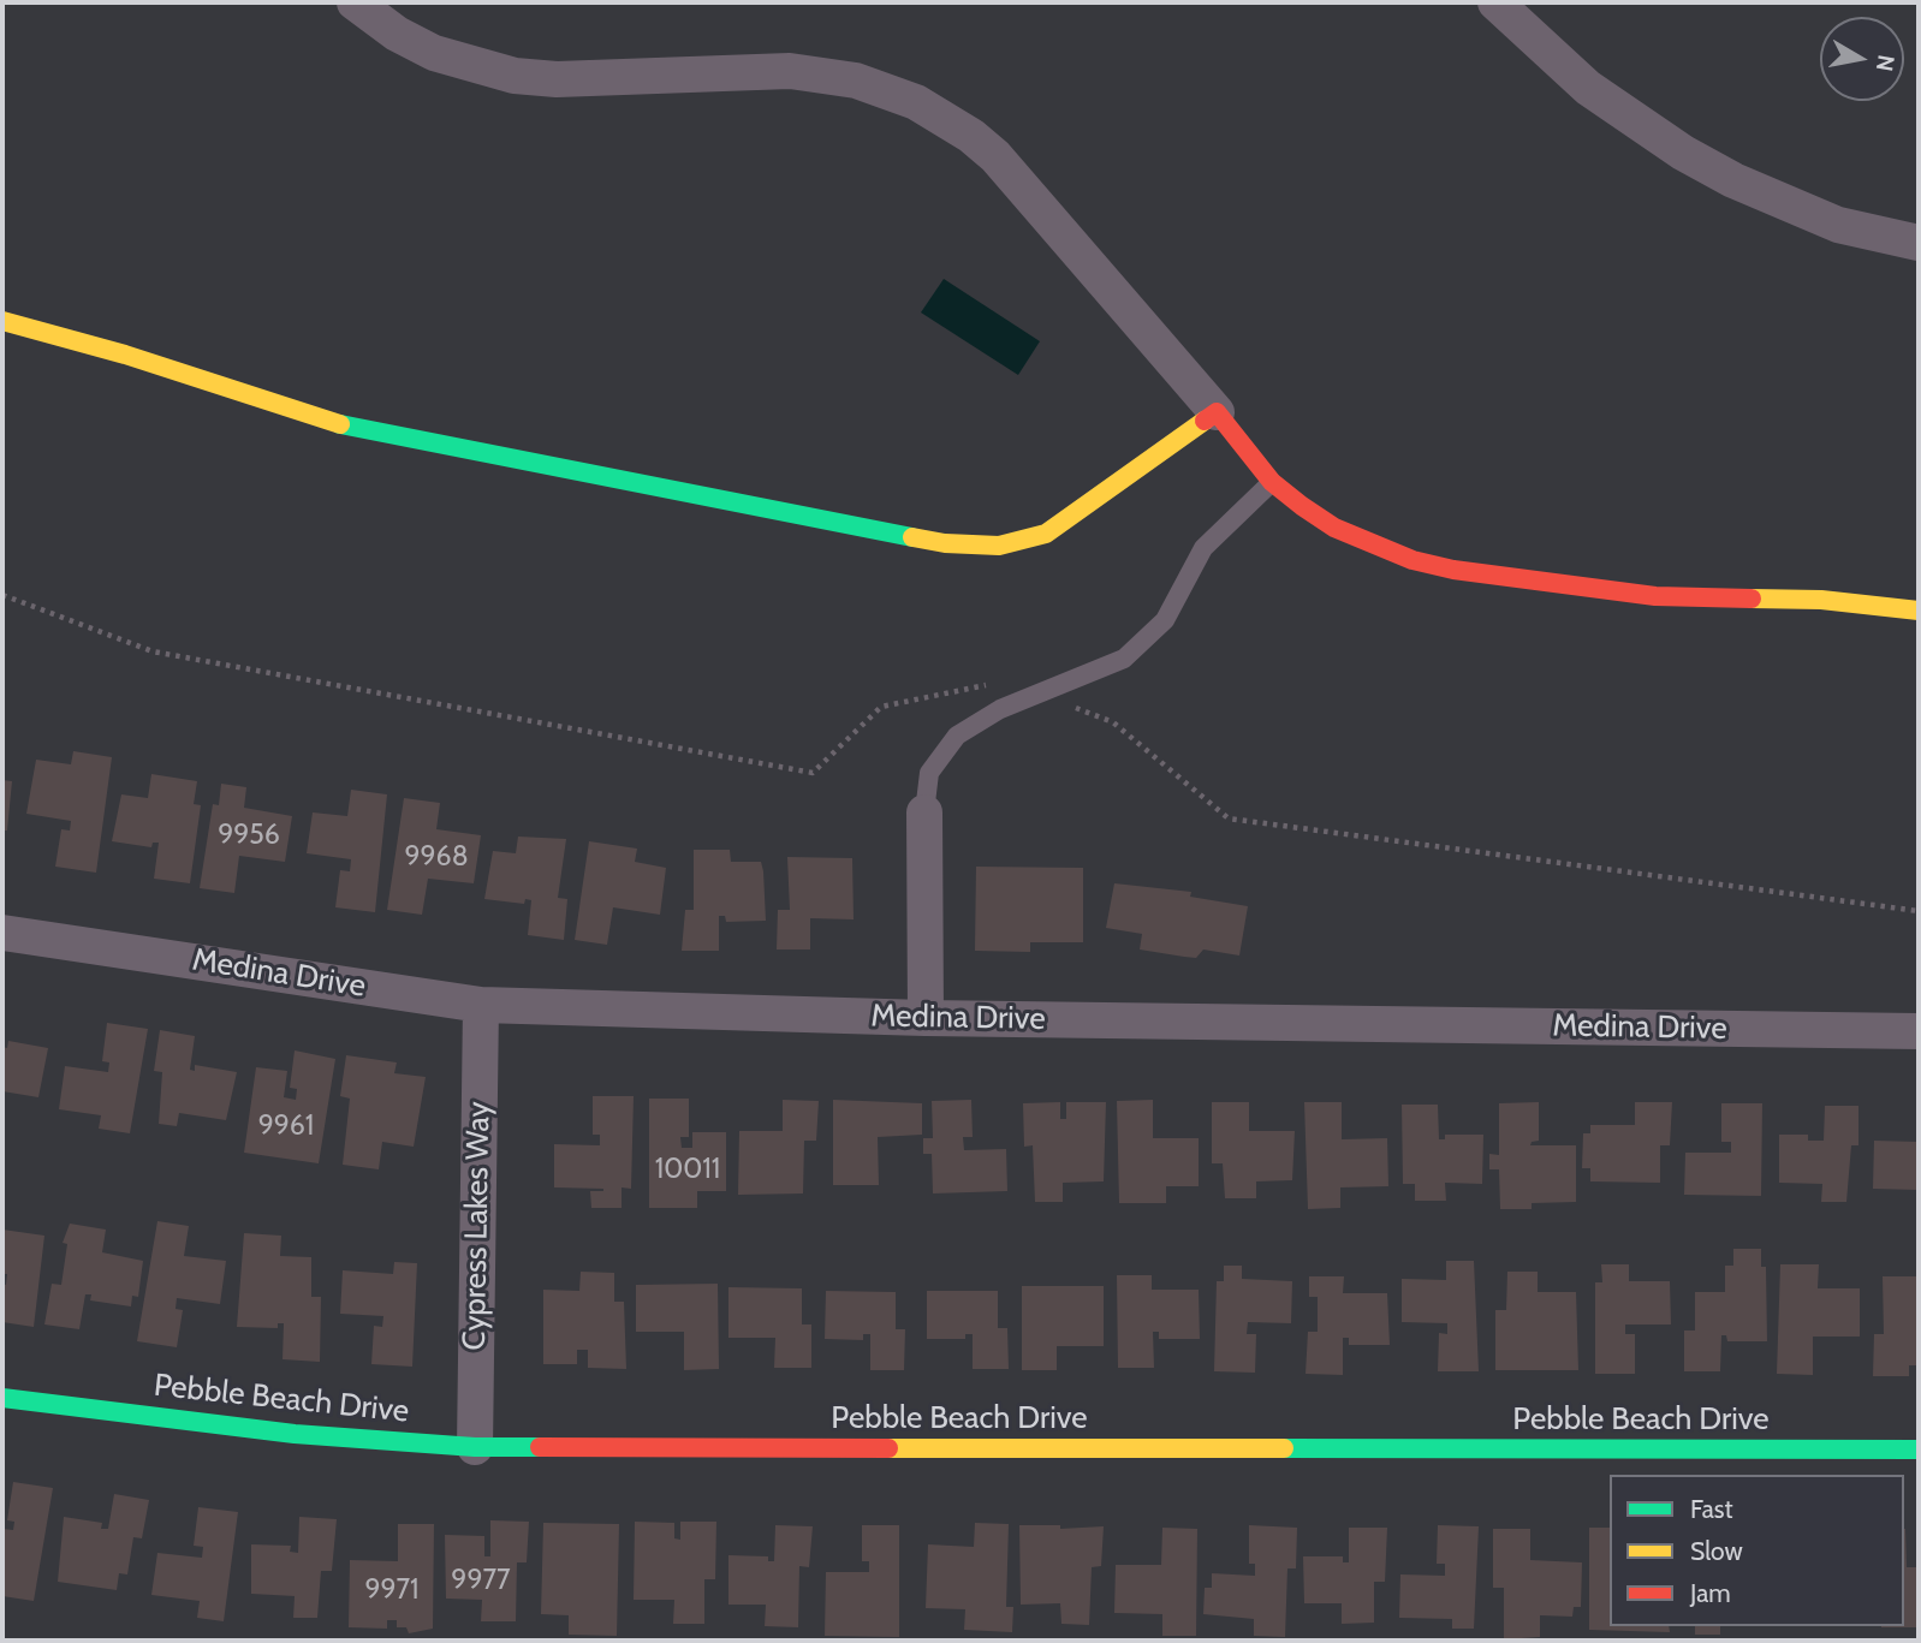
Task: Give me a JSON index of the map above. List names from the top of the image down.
{
  "streets": {
    "street": ["Medina Drive", "Cypress Lakes Way", "Pebble Beach Drive"]
  },
  "crossings": [
    ["Medina Drive", "Cypress Lakes Way"],
    ["Cypress Lakes Way", "Pebble Beach Drive"]
  ],
  "house_numbers": [
    "9956",
    "9968",
    "9961",
    "10011",
    "9977",
    "9971"
  ],
  "legend": ["Fast", "Slow", "Jam"],
  "north": "right"
}
